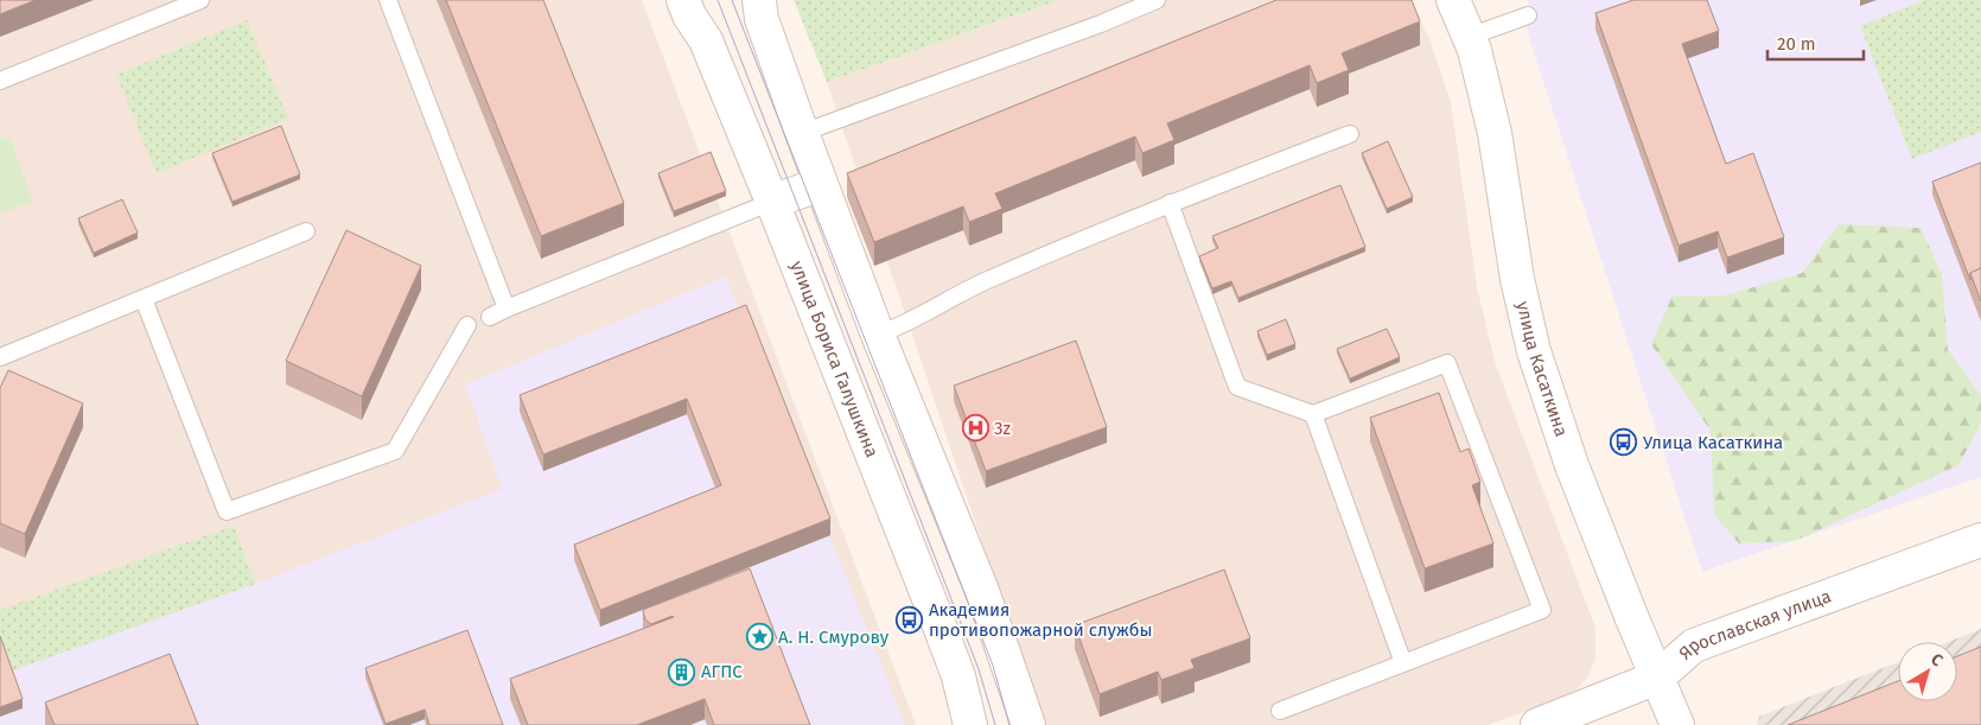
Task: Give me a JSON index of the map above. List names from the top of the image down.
{
  "streets": {
    "main road": ["улица Бориса Галушкина", "улица Касаткина", "Ярославская улица"]
  },
  "crossings": [
    ["улица Касаткина", "Ярославская улица"]
  ],
  "places": {
    "hospital": ["3z"],
    "bus stop": ["Улица Касаткина", "Академия противопожарной службы"],
    "place": ["А. Н. Смурову"],
    "building": ["АГПС"]
  },
  "scale_bar": "20 m",
  "north": "top right"
}
